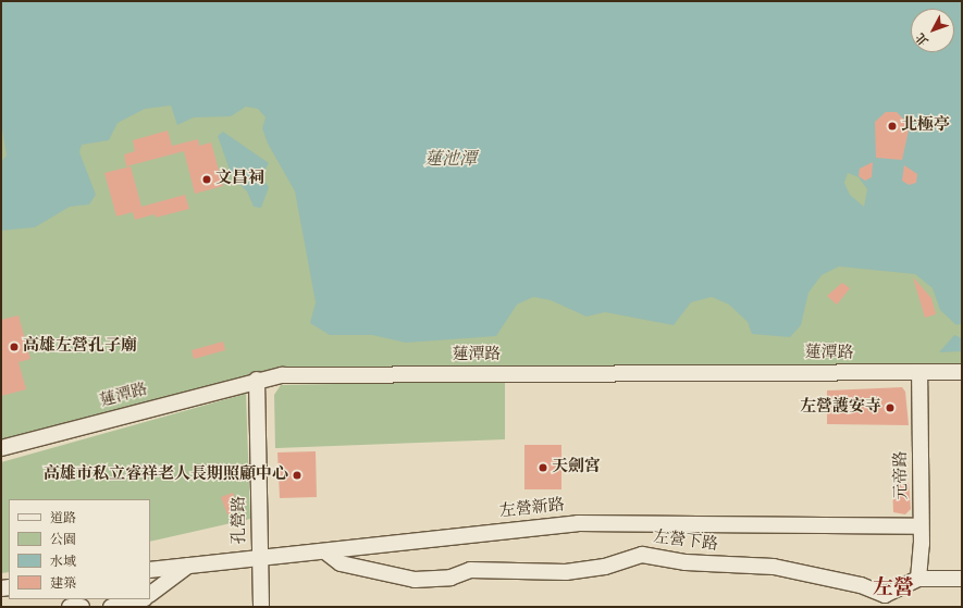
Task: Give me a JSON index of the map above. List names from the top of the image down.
{
  "streets": {
    "street": [
      "蓮潭路",
      "元帝路",
      "左營新路",
      "孔營路",
      "左營下路"
    ]
  },
  "crossings": [
    ["蓮潭路", "元帝路"],
    ["蓮潭路", "孔營路"],
    ["元帝路", "左營新路"],
    ["元帝路", "左營下路"],
    ["左營新路", "孔營路"],
    ["左營新路", "左營下路"]
  ],
  "districts": ["左營"],
  "water": ["蓮池潭"],
  "places": [
    "北極亭",
    "文昌祠",
    "高雄左營孔子廟",
    "左營護安寺",
    "天劍宮",
    "高雄市私立睿祥老人長期照顧中心"
  ],
  "legend": [
    "道路",
    "公園",
    "水域",
    "建築"
  ],
  "north": "bottom left"
}
